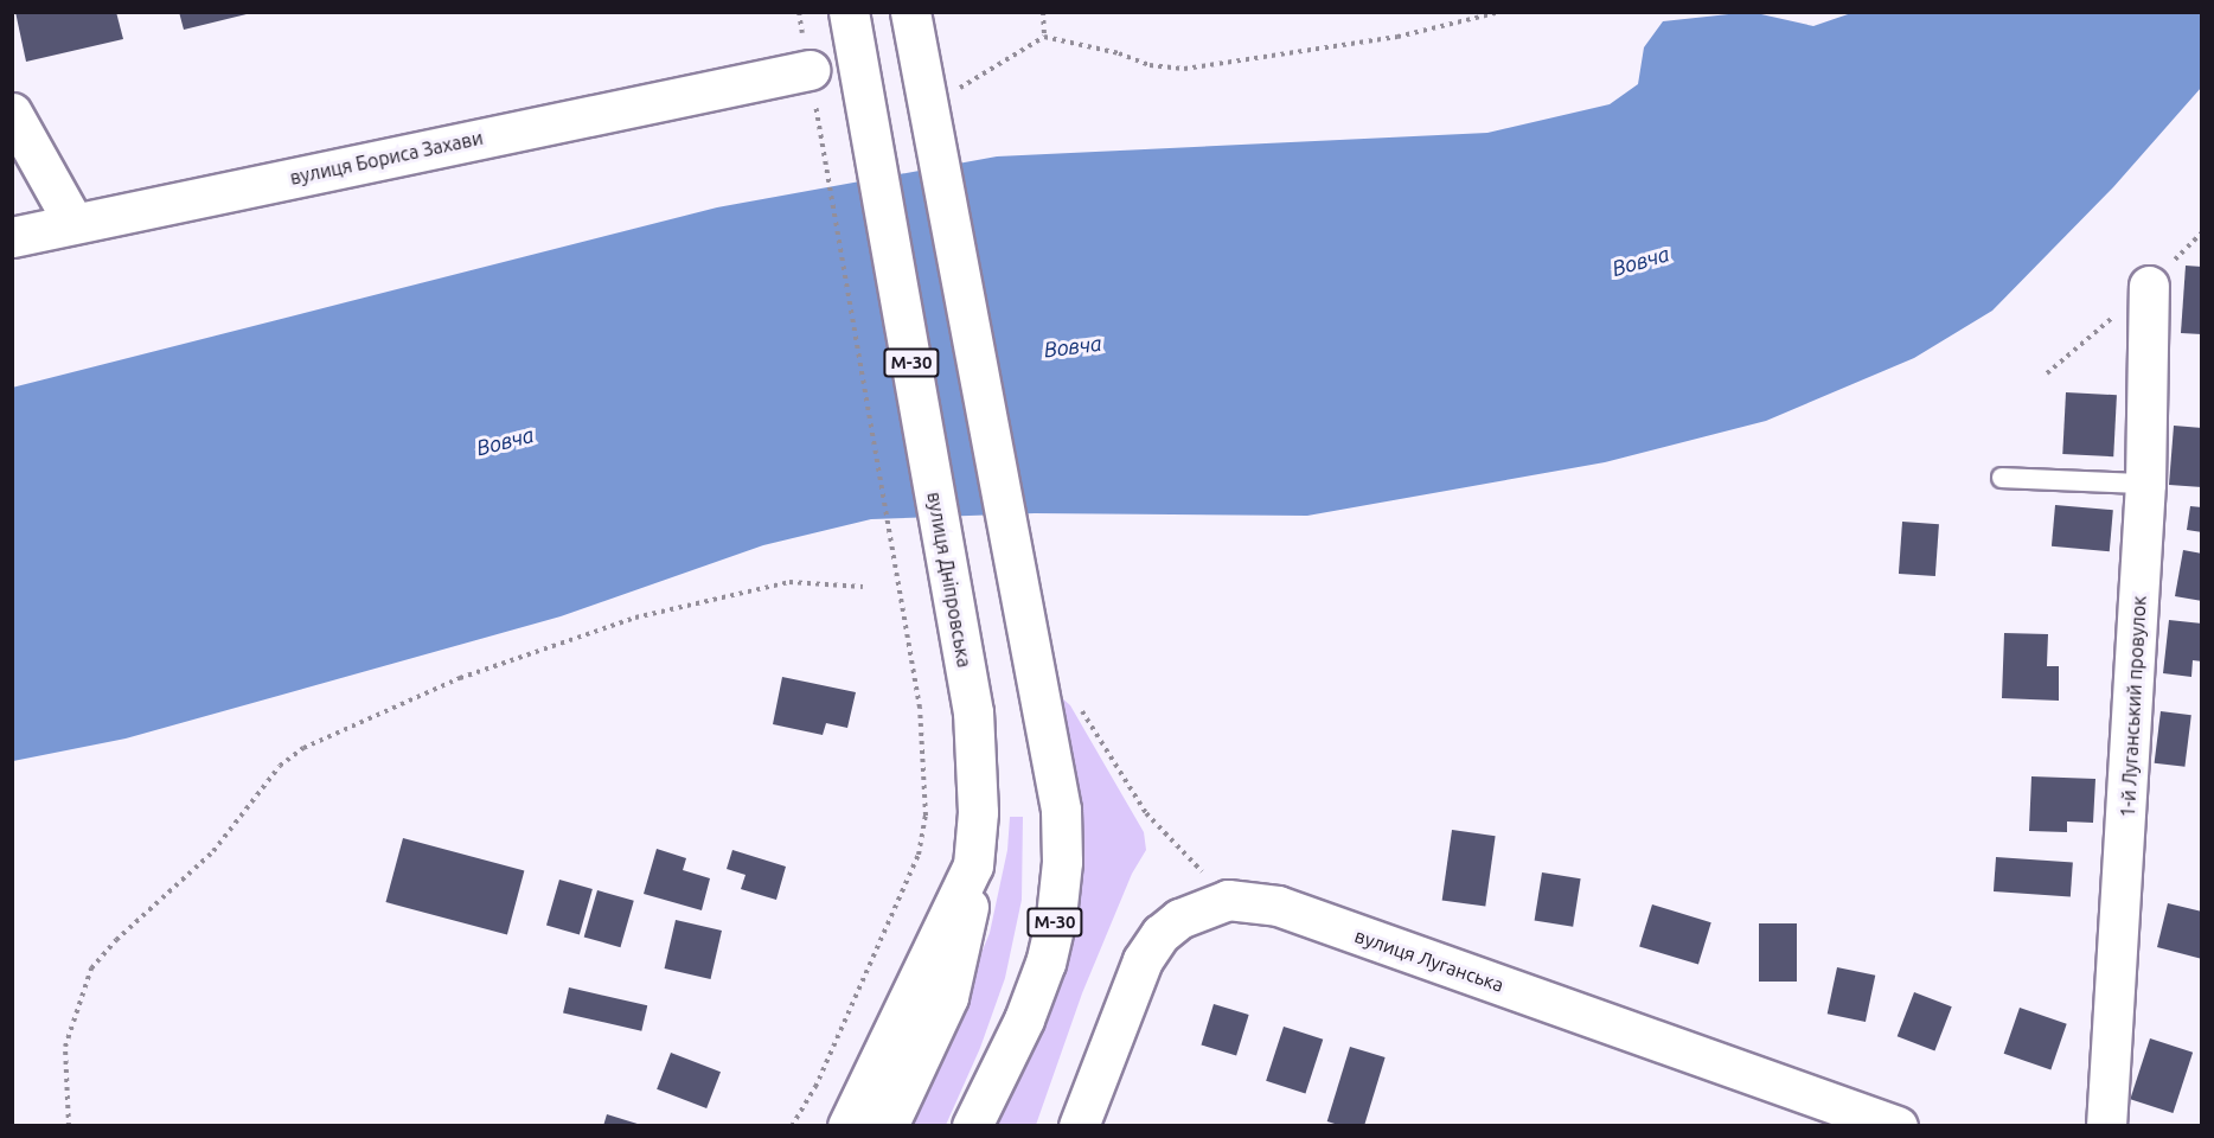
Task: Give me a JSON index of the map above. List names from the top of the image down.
{
  "streets": {
    "main road": [
      "вулиця Бориса Захави",
      "М-30",
      "вулиця Дніпровська",
      "1-й Луганський провулок",
      "вулиця Луганська"
    ]
  },
  "water": ["Вовча"]
}
